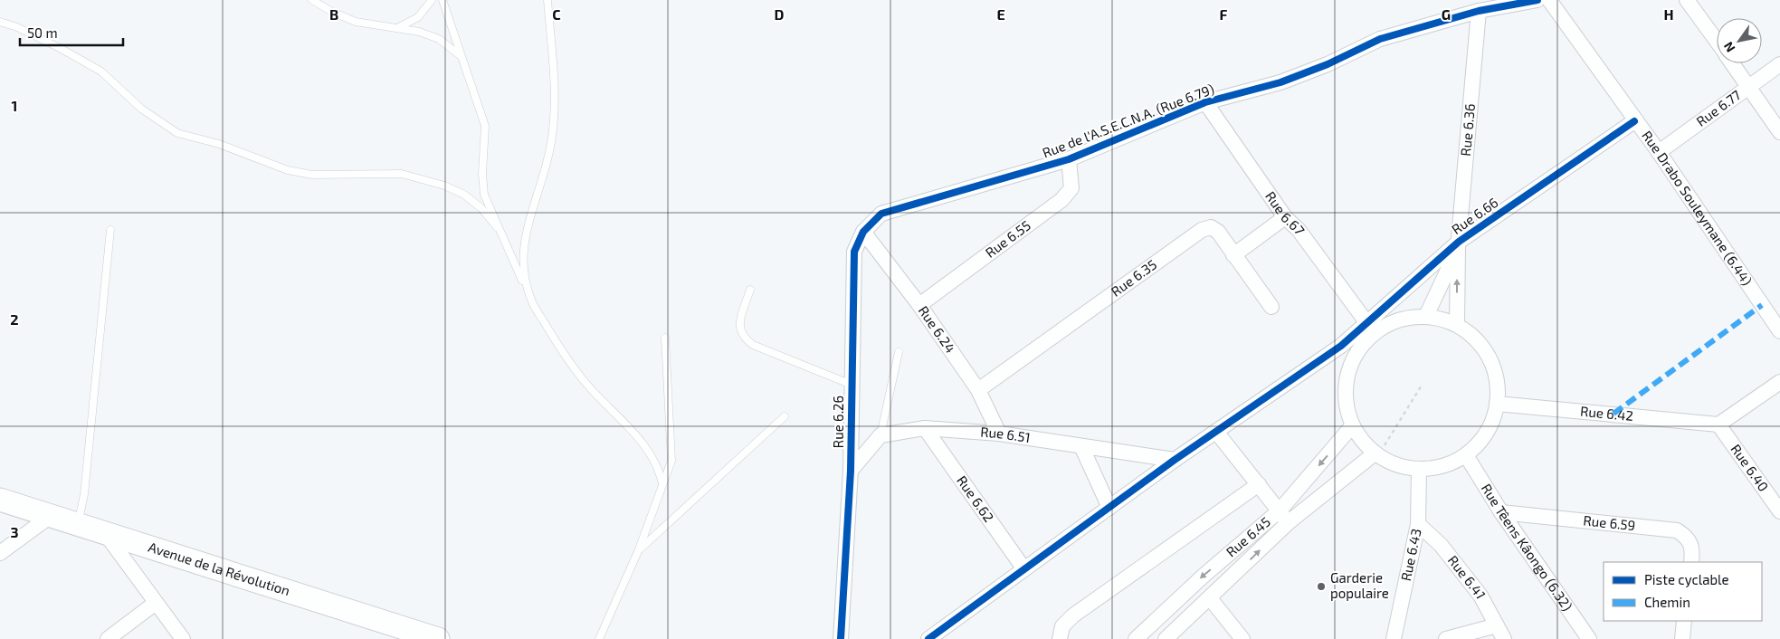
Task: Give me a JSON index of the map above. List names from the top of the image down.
{
  "streets": {
    "main road": ["Avenue de la Révolution"],
    "street": [
      "Rue 6.77",
      "Rue de l'A.S.E.C.N.A. (Rue 6.79)",
      "Rue 6.36",
      "Rue Drabo Souleymane (6.44)",
      "Rue 6.67",
      "Rue 6.66",
      "Rue 6.55",
      "Rue 6.35",
      "Rue 6.24",
      "Rue 6.42",
      "Rue 6.26",
      "Rue 6.51",
      "Rue 6.40",
      "Rue 6.62",
      "Rue 6.59",
      "Rue 6.45",
      "Rue Têens Kâongo (6.32)",
      "Rue 6.43",
      "Rue 6.41"
    ]
  },
  "crossings": [
    ["Rue 6.77", "Rue Drabo Souleymane (6.44)"],
    ["Rue de l'A.S.E.C.N.A. (Rue 6.79)", "Rue 6.36"],
    ["Rue de l'A.S.E.C.N.A. (Rue 6.79)", "Rue 6.67"],
    ["Rue de l'A.S.E.C.N.A. (Rue 6.79)", "Rue 6.55"],
    ["Rue de l'A.S.E.C.N.A. (Rue 6.79)", "Rue 6.26"],
    ["Rue 6.36", "Rue 6.66"],
    ["Rue 6.36", "Rue 6.42"],
    ["Rue 6.36", "Rue 6.45"],
    ["Rue 6.36", "Rue Têens Kâongo (6.32)"],
    ["Rue 6.36", "Rue 6.43"],
    ["Rue Drabo Souleymane (6.44)", "Rue 6.66"],
    ["Rue 6.67", "Rue 6.66"],
    ["Rue 6.66", "Rue 6.51"],
    ["Rue 6.66", "Rue 6.62"],
    ["Rue 6.55", "Rue 6.24"],
    ["Rue 6.35", "Rue 6.24"],
    ["Rue 6.24", "Rue 6.26"],
    ["Rue 6.24", "Rue 6.51"],
    ["Rue 6.42", "Rue 6.40"],
    ["Rue 6.42", "Rue 6.45"],
    ["Rue 6.42", "Rue Têens Kâongo (6.32)"],
    ["Rue 6.42", "Rue 6.43"],
    ["Rue 6.51", "Rue 6.62"],
    ["Rue 6.59", "Rue Têens Kâongo (6.32)"],
    ["Rue 6.45", "Rue Têens Kâongo (6.32)"],
    ["Rue 6.45", "Rue 6.43"],
    ["Rue Têens Kâongo (6.32)", "Rue 6.43"],
    ["Rue 6.43", "Rue 6.41"]
  ],
  "places": ["Garderie populaire"],
  "legend": ["Piste cyclable", "Chemin"],
  "scale_bar": "50 m",
  "north": "bottom left",
  "grid": {
    "columns": [
      "B",
      "C",
      "D",
      "E",
      "F",
      "G",
      "H"
    ],
    "rows": ["1", "2", "3"]
  }
}
